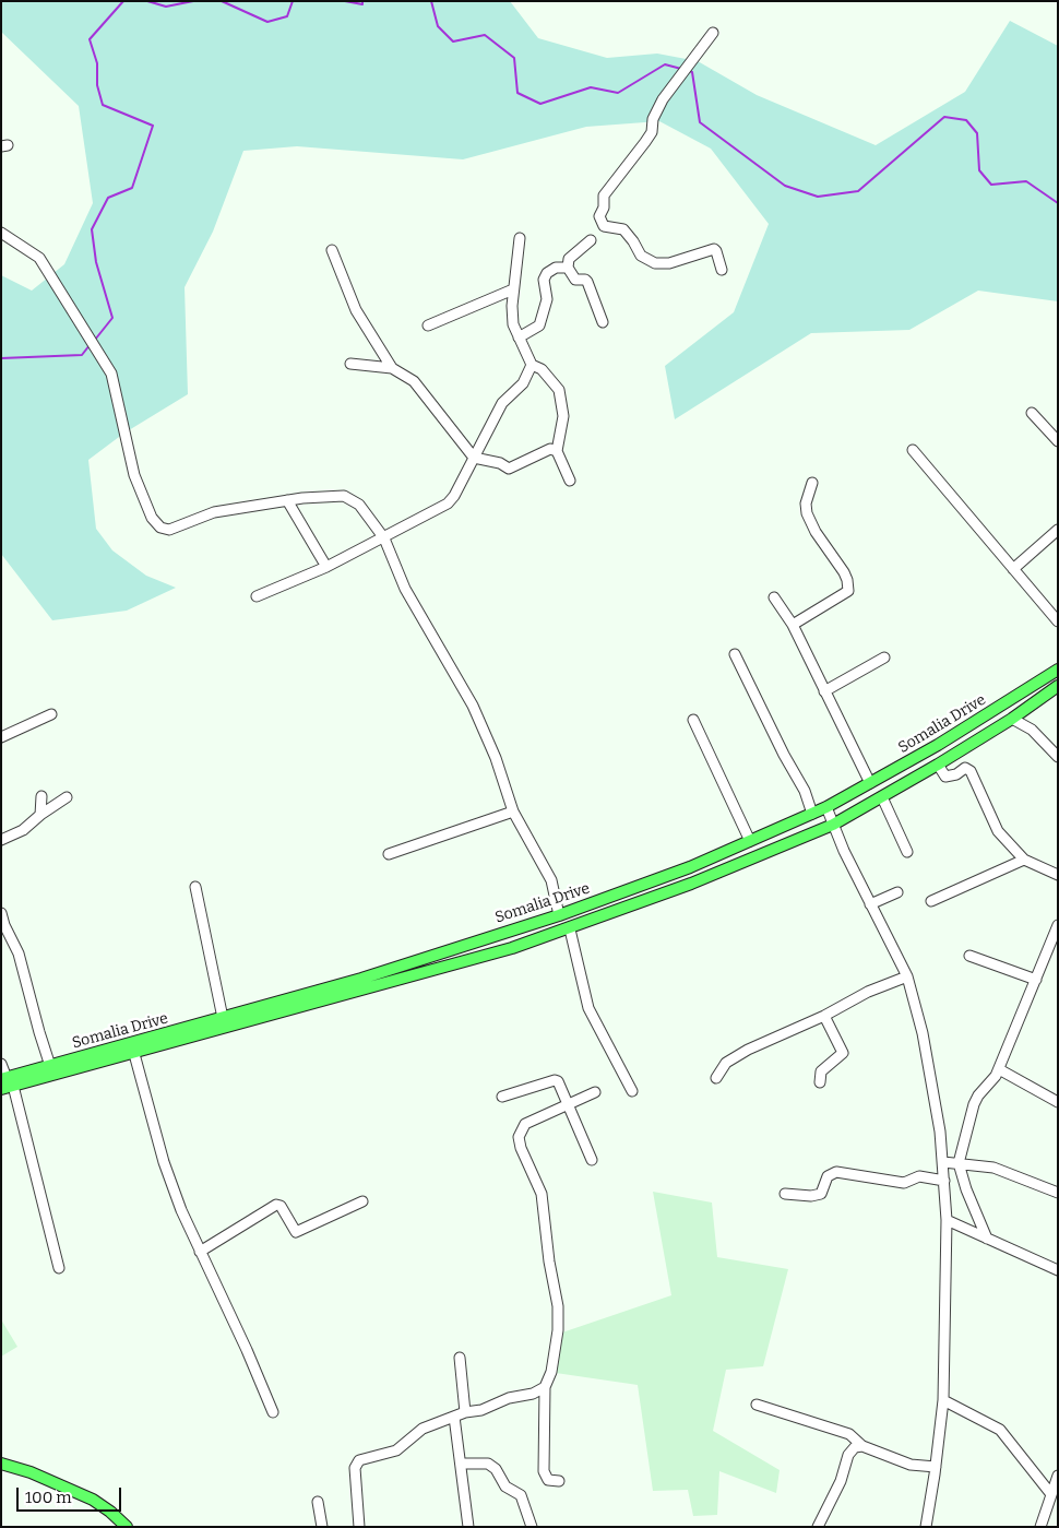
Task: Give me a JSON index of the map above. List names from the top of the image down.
{
  "streets": {
    "main road": ["Somalia Drive"]
  },
  "scale_bar": "100 m"
}
